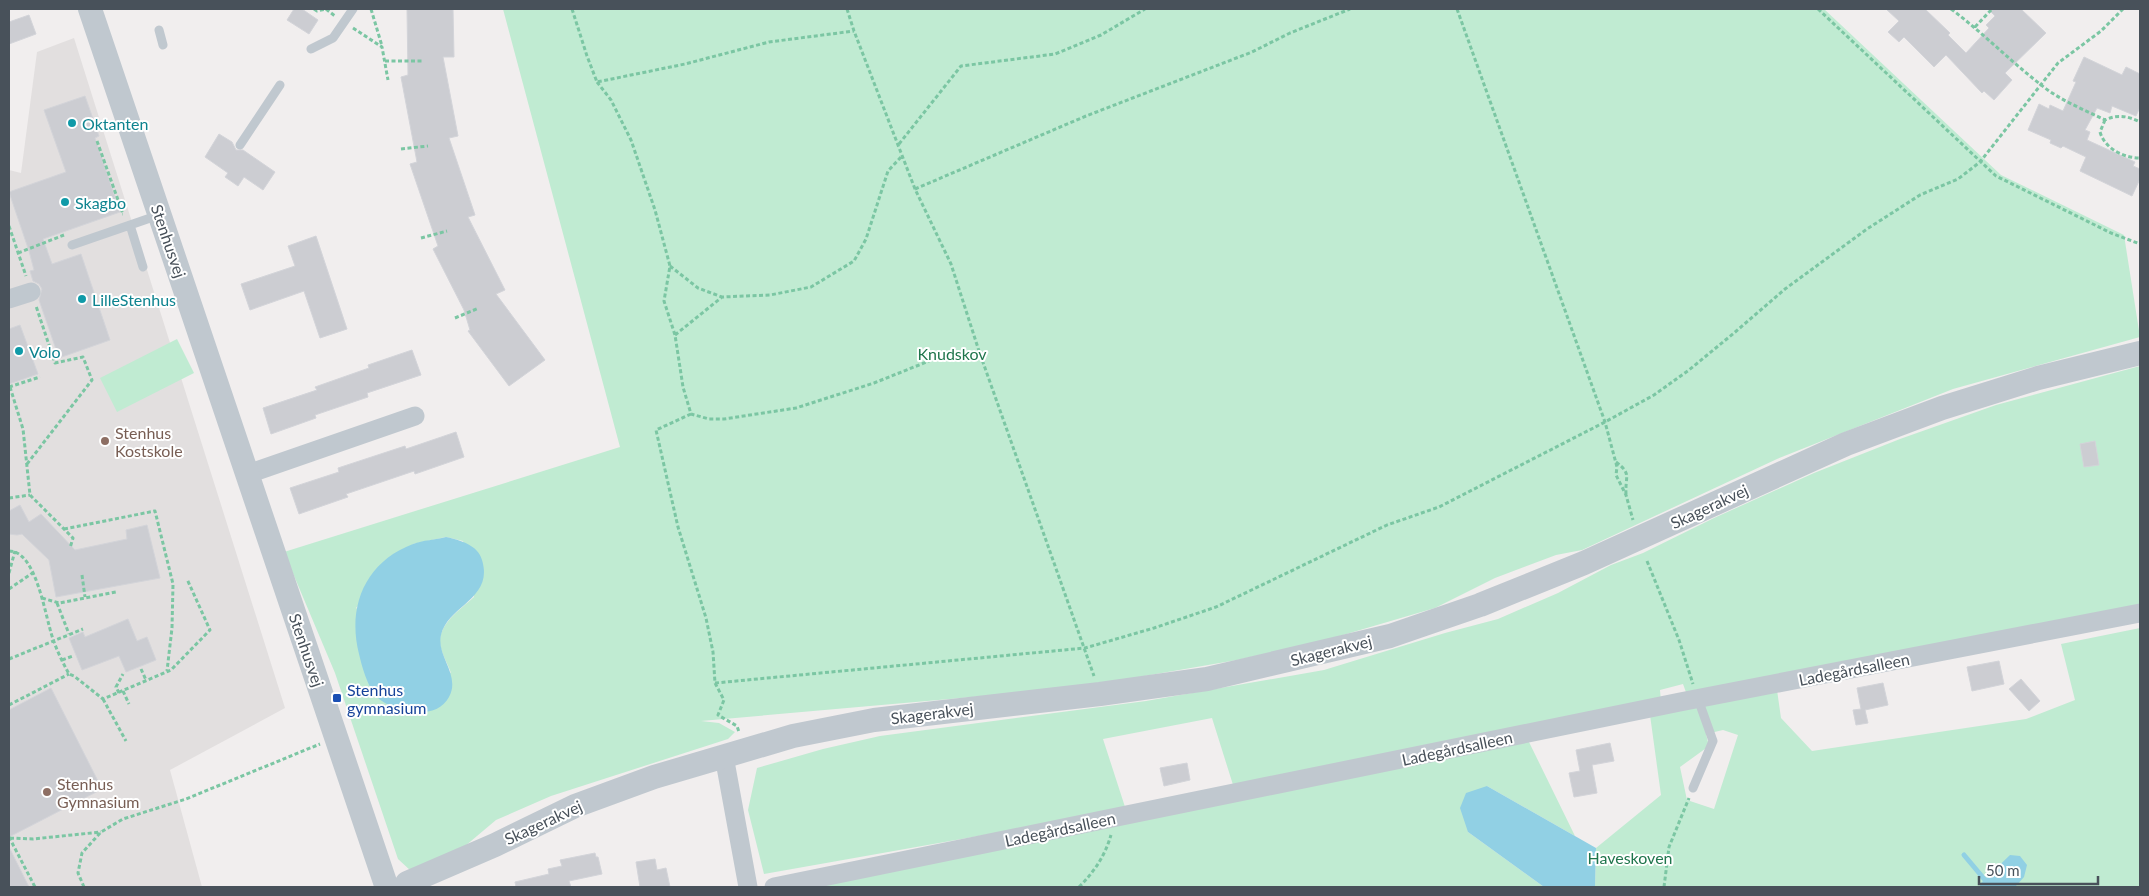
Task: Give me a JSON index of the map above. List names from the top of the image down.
{
  "streets": {
    "street": ["Stenhusvej", "Skagerakvej", "Ladegårdsalleen"]
  },
  "crossings": [
    ["Stenhusvej", "Skagerakvej"]
  ],
  "parks": ["Knudskov", "Haveskoven"],
  "places": {
    "other": [
      "Oktanten",
      "Skagbo",
      "LilleStenhus",
      "Volo",
      "Stenhus Kostskole",
      "Stenhus Gymnasium"
    ],
    "transit": ["Stenhus gymnasium"]
  },
  "scale_bar": "50 m"
}
